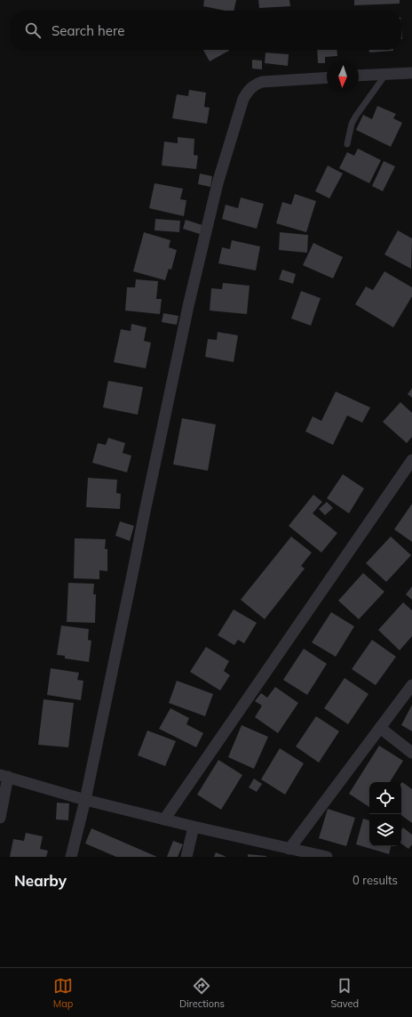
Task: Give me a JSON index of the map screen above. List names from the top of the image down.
{
  "north": "bottom",
  "page": {
    "search": "Search here",
    "heading": ["Nearby", "0 results"],
    "nav": ["Map", "Directions", "Saved"]
  }
}
